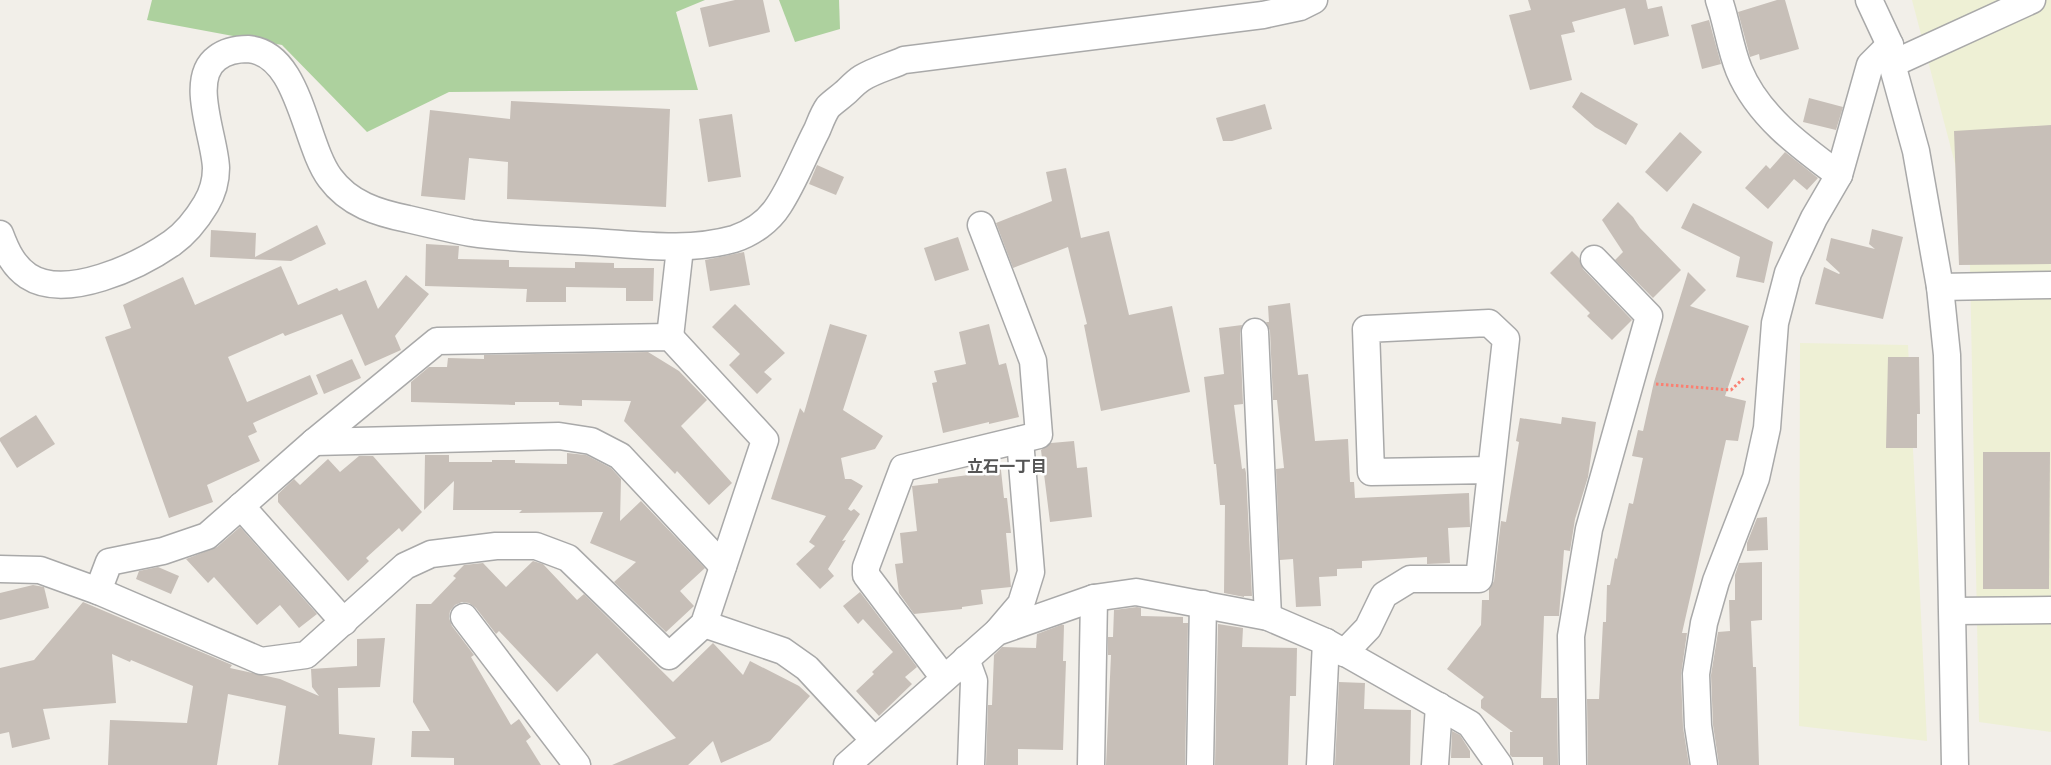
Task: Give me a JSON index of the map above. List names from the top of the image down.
{
  "districts": ["立石一丁目"]
}
